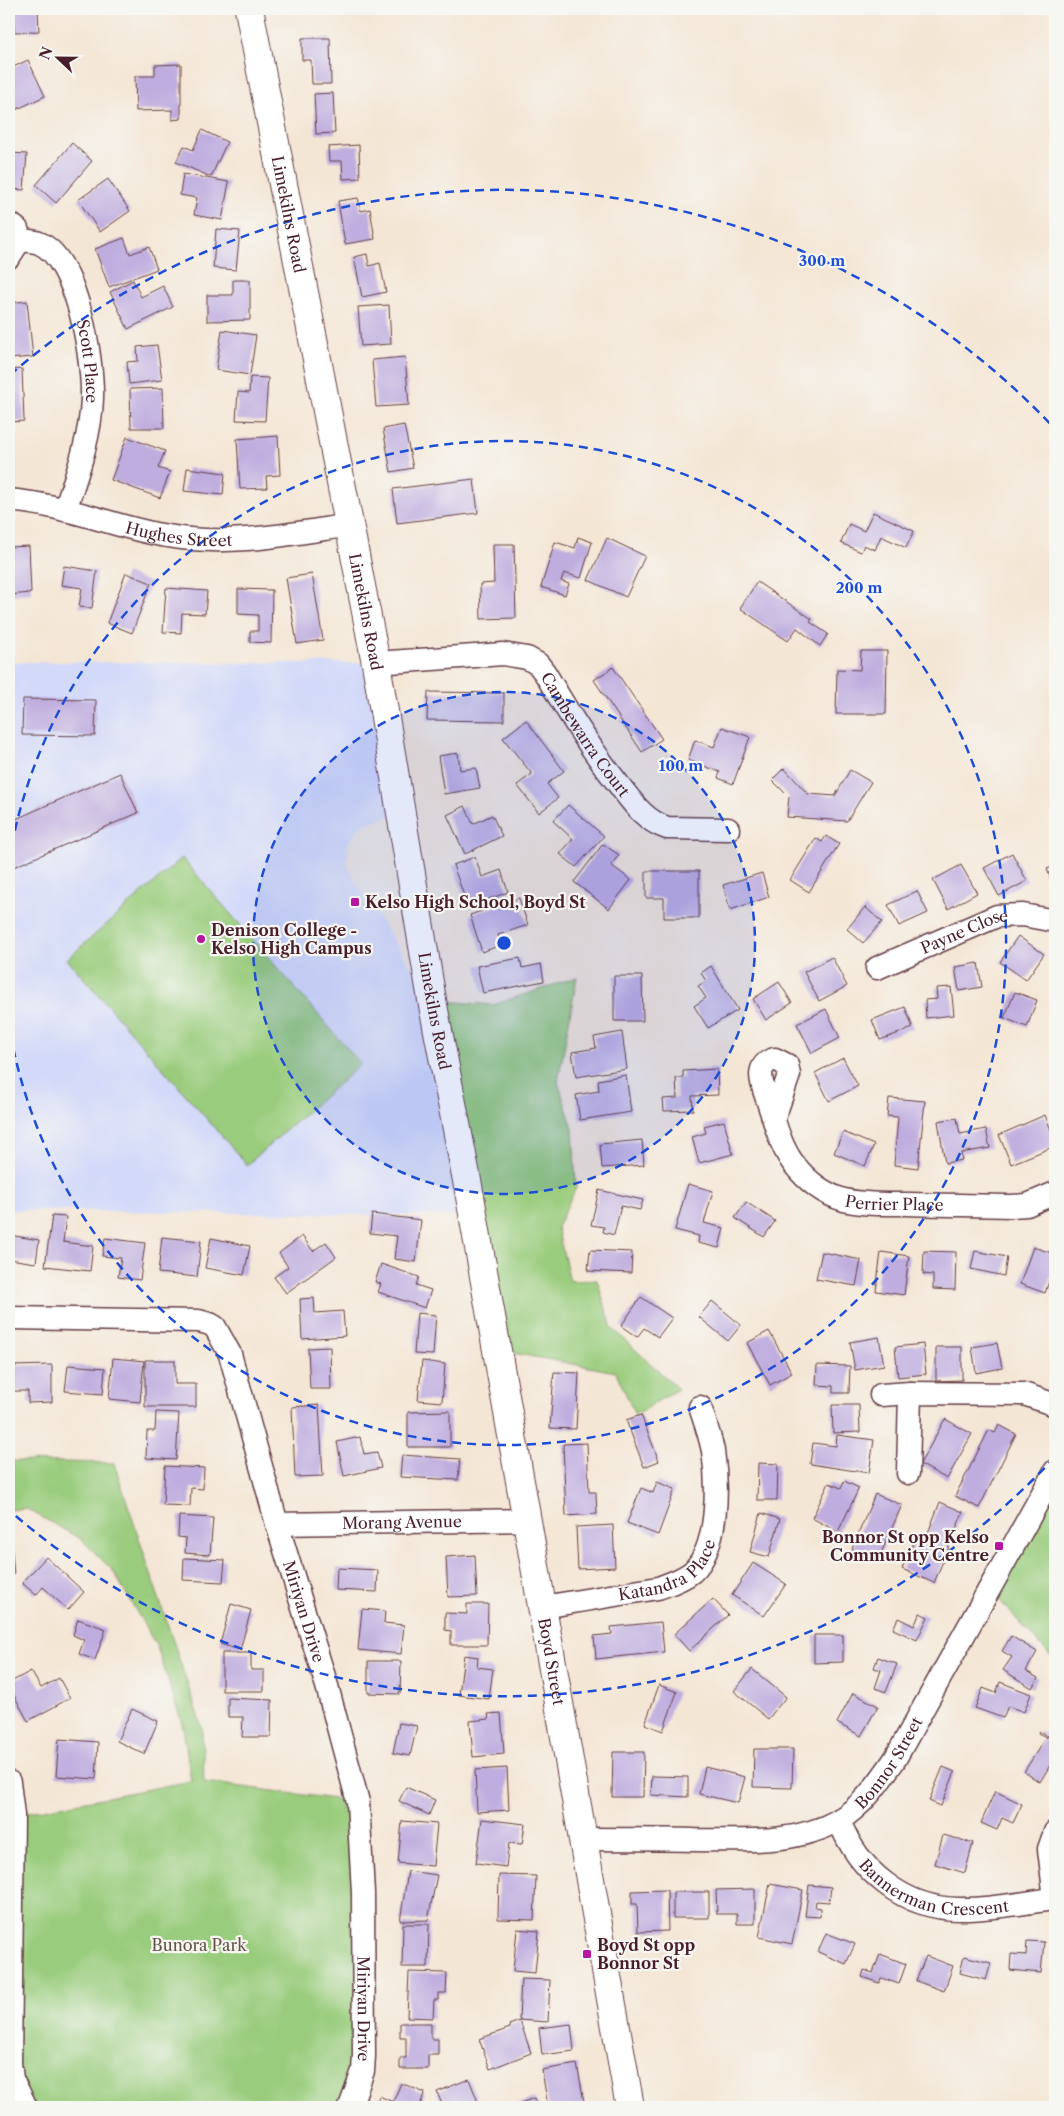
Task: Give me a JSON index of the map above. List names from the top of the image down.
{
  "streets": {
    "main road": ["Limekilns Road", "Boyd Street"],
    "street": [
      "Scott Place",
      "Hughes Street",
      "Cambewarra Court",
      "Payne Close",
      "Perrier Place",
      "Morang Avenue",
      "Katandra Place",
      "Miriyan Drive",
      "Bonnor Street",
      "Bannerman Crescent"
    ]
  },
  "crossings": [
    ["Limekilns Road", "Hughes Street"],
    ["Limekilns Road", "Cambewarra Court"],
    ["Limekilns Road", "Boyd Street"],
    ["Scott Place", "Hughes Street"],
    ["Morang Avenue", "Miriyan Drive"],
    ["Morang Avenue", "Boyd Street"],
    ["Katandra Place", "Boyd Street"],
    ["Boyd Street", "Bonnor Street"],
    ["Bonnor Street", "Bannerman Crescent"]
  ],
  "parks": ["Bunora Park"],
  "places": {
    "transit": ["Kelso High School, Boyd St", "Bonnor St opp Kelso Community Centre", "Boyd St opp Bonnor St"],
    "other": ["Denison College - Kelso High Campus"]
  },
  "north": "left",
  "rings": ["300 m", "200 m", "100 m"]
}
